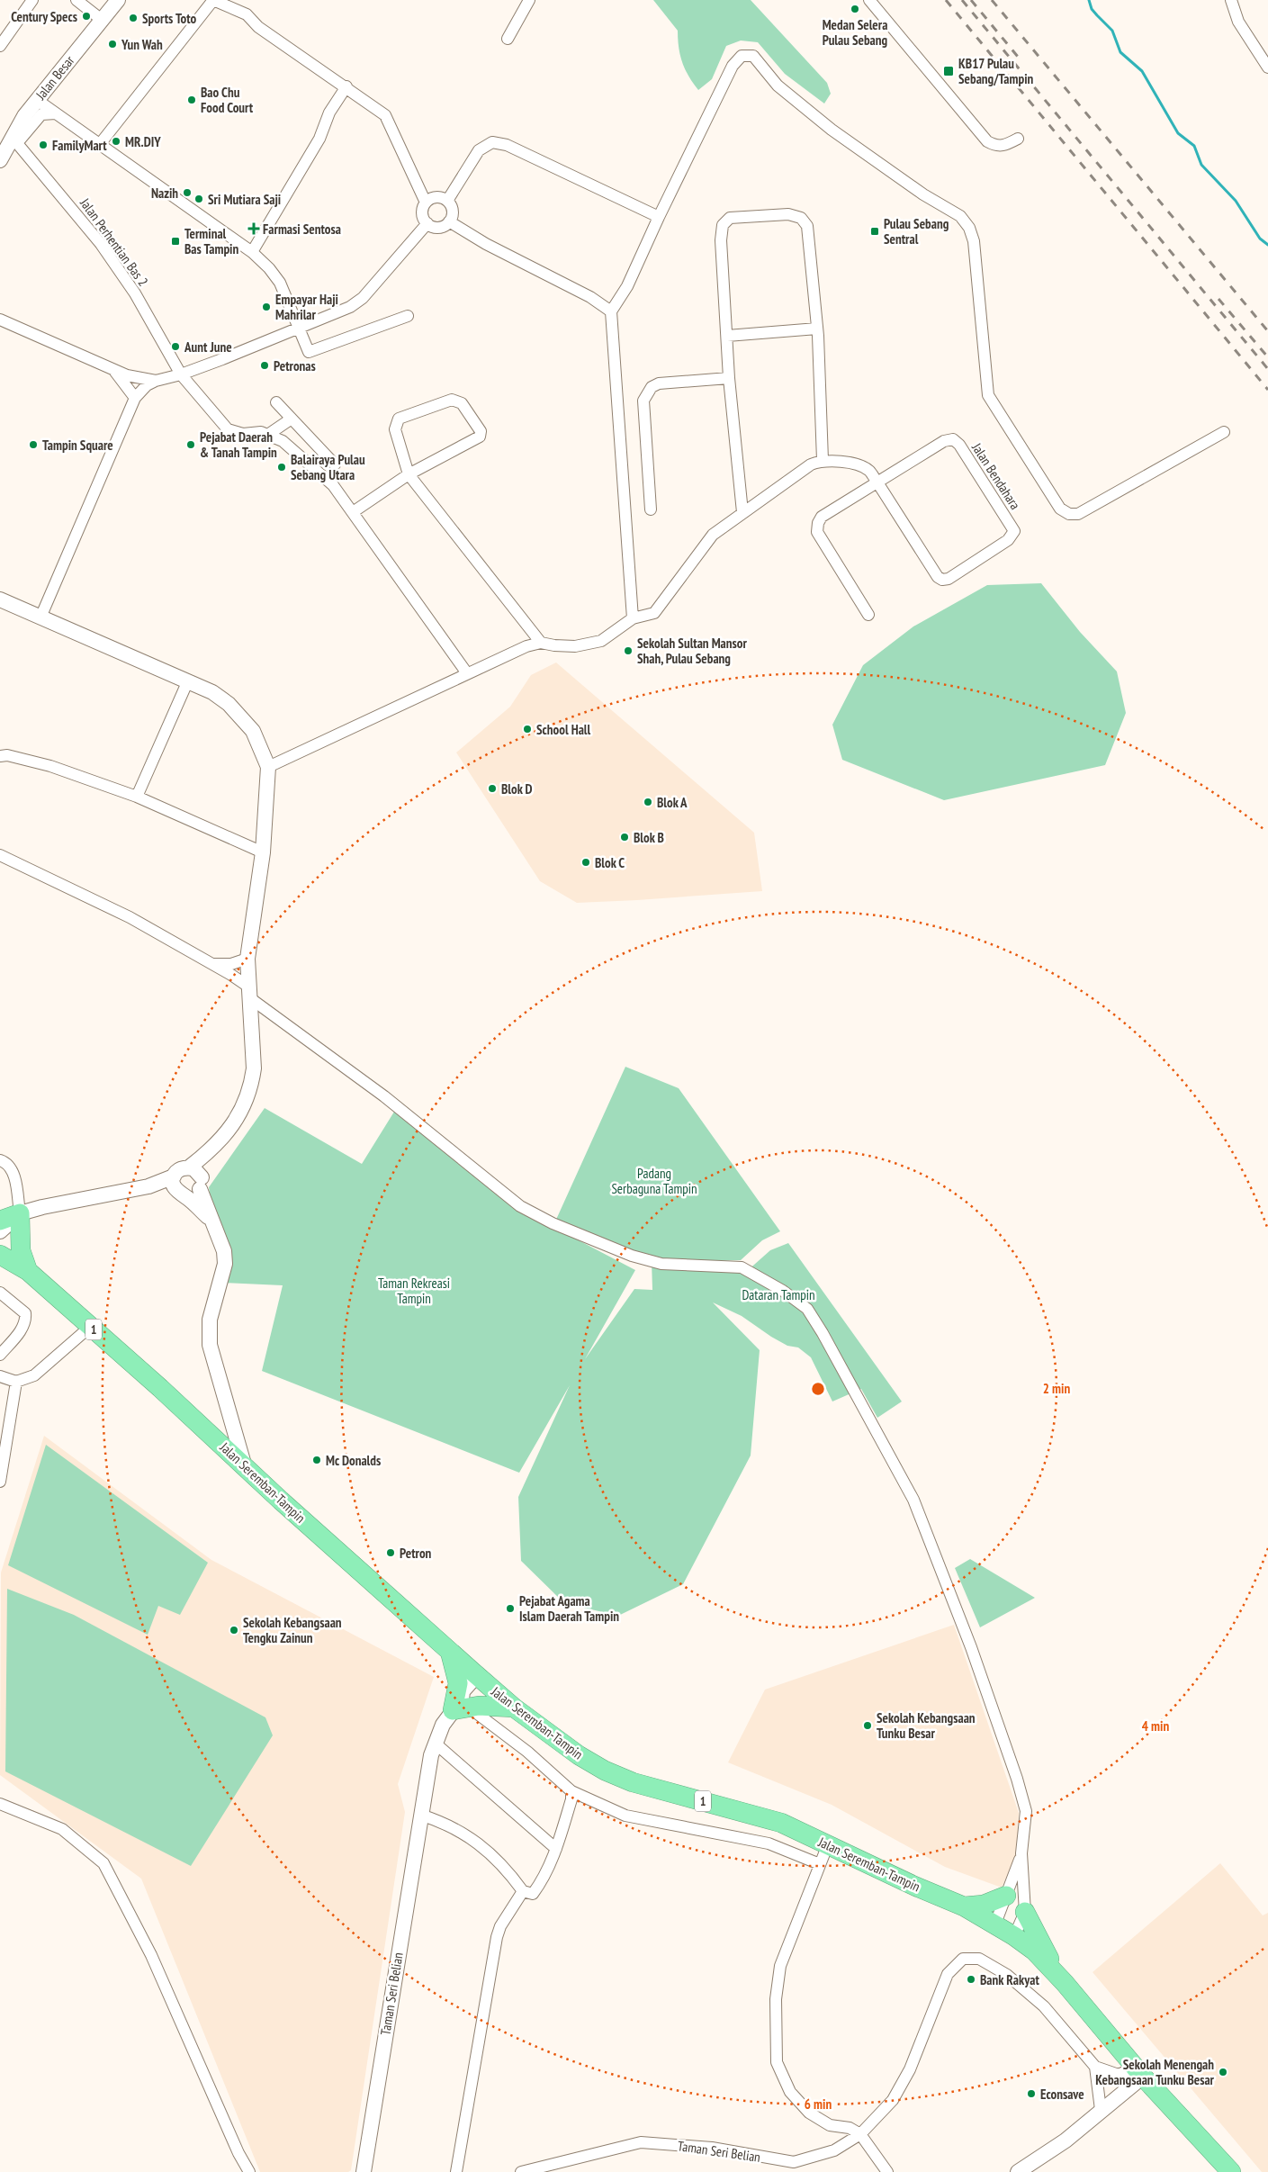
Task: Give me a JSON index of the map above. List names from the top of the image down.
{
  "streets": {
    "highway": ["1", "Jalan Seremban-Tampin"],
    "street": [
      "Jalan Besar",
      "Jalan Perhentian Bas 2",
      "Jalan Bendahara",
      "Taman Seri Belian"
    ]
  },
  "crossings": [
    ["Jalan Besar", "Jalan Perhentian Bas 2"],
    ["Jalan Seremban-Tampin", "Taman Seri Belian"]
  ],
  "parks": ["Padang Serbaguna Tampin", "Taman Rekreasi Tampin", "Dataran Tampin"],
  "places": {
    "other": [
      "Medan Selera Pulau Sebang",
      "Century Specs",
      "Sports Toto",
      "Yun Wah",
      "Bao Chu Food Court",
      "MR.DIY",
      "FamilyMart",
      "Nazih",
      "Sri Mutiara Saji",
      "Empayar Haji Mahrilar",
      "Aunt June",
      "Petronas",
      "Tampin Square",
      "Pejabat Daerah & Tanah Tampin",
      "Balairaya Pulau Sebang Utara",
      "Sekolah Sultan Mansor Shah, Pulau Sebang",
      "School Hall",
      "Blok D",
      "Blok A",
      "Blok B",
      "Blok C",
      "Mc Donalds",
      "Petron",
      "Pejabat Agama Islam Daerah Tampin",
      "Sekolah Kebangsaan Tengku Zainun",
      "Sekolah Kebangsaan Tunku Besar",
      "Bank Rakyat",
      "Sekolah Menengah Kebangsaan Tunku Besar",
      "Econsave"
    ],
    "transit": ["KB17 Pulau Sebang/Tampin", "Pulau Sebang Sentral", "Terminal Bas Tampin"],
    "health": ["Farmasi Sentosa"]
  },
  "rings": ["2 min", "4 min", "6 min"]
}
